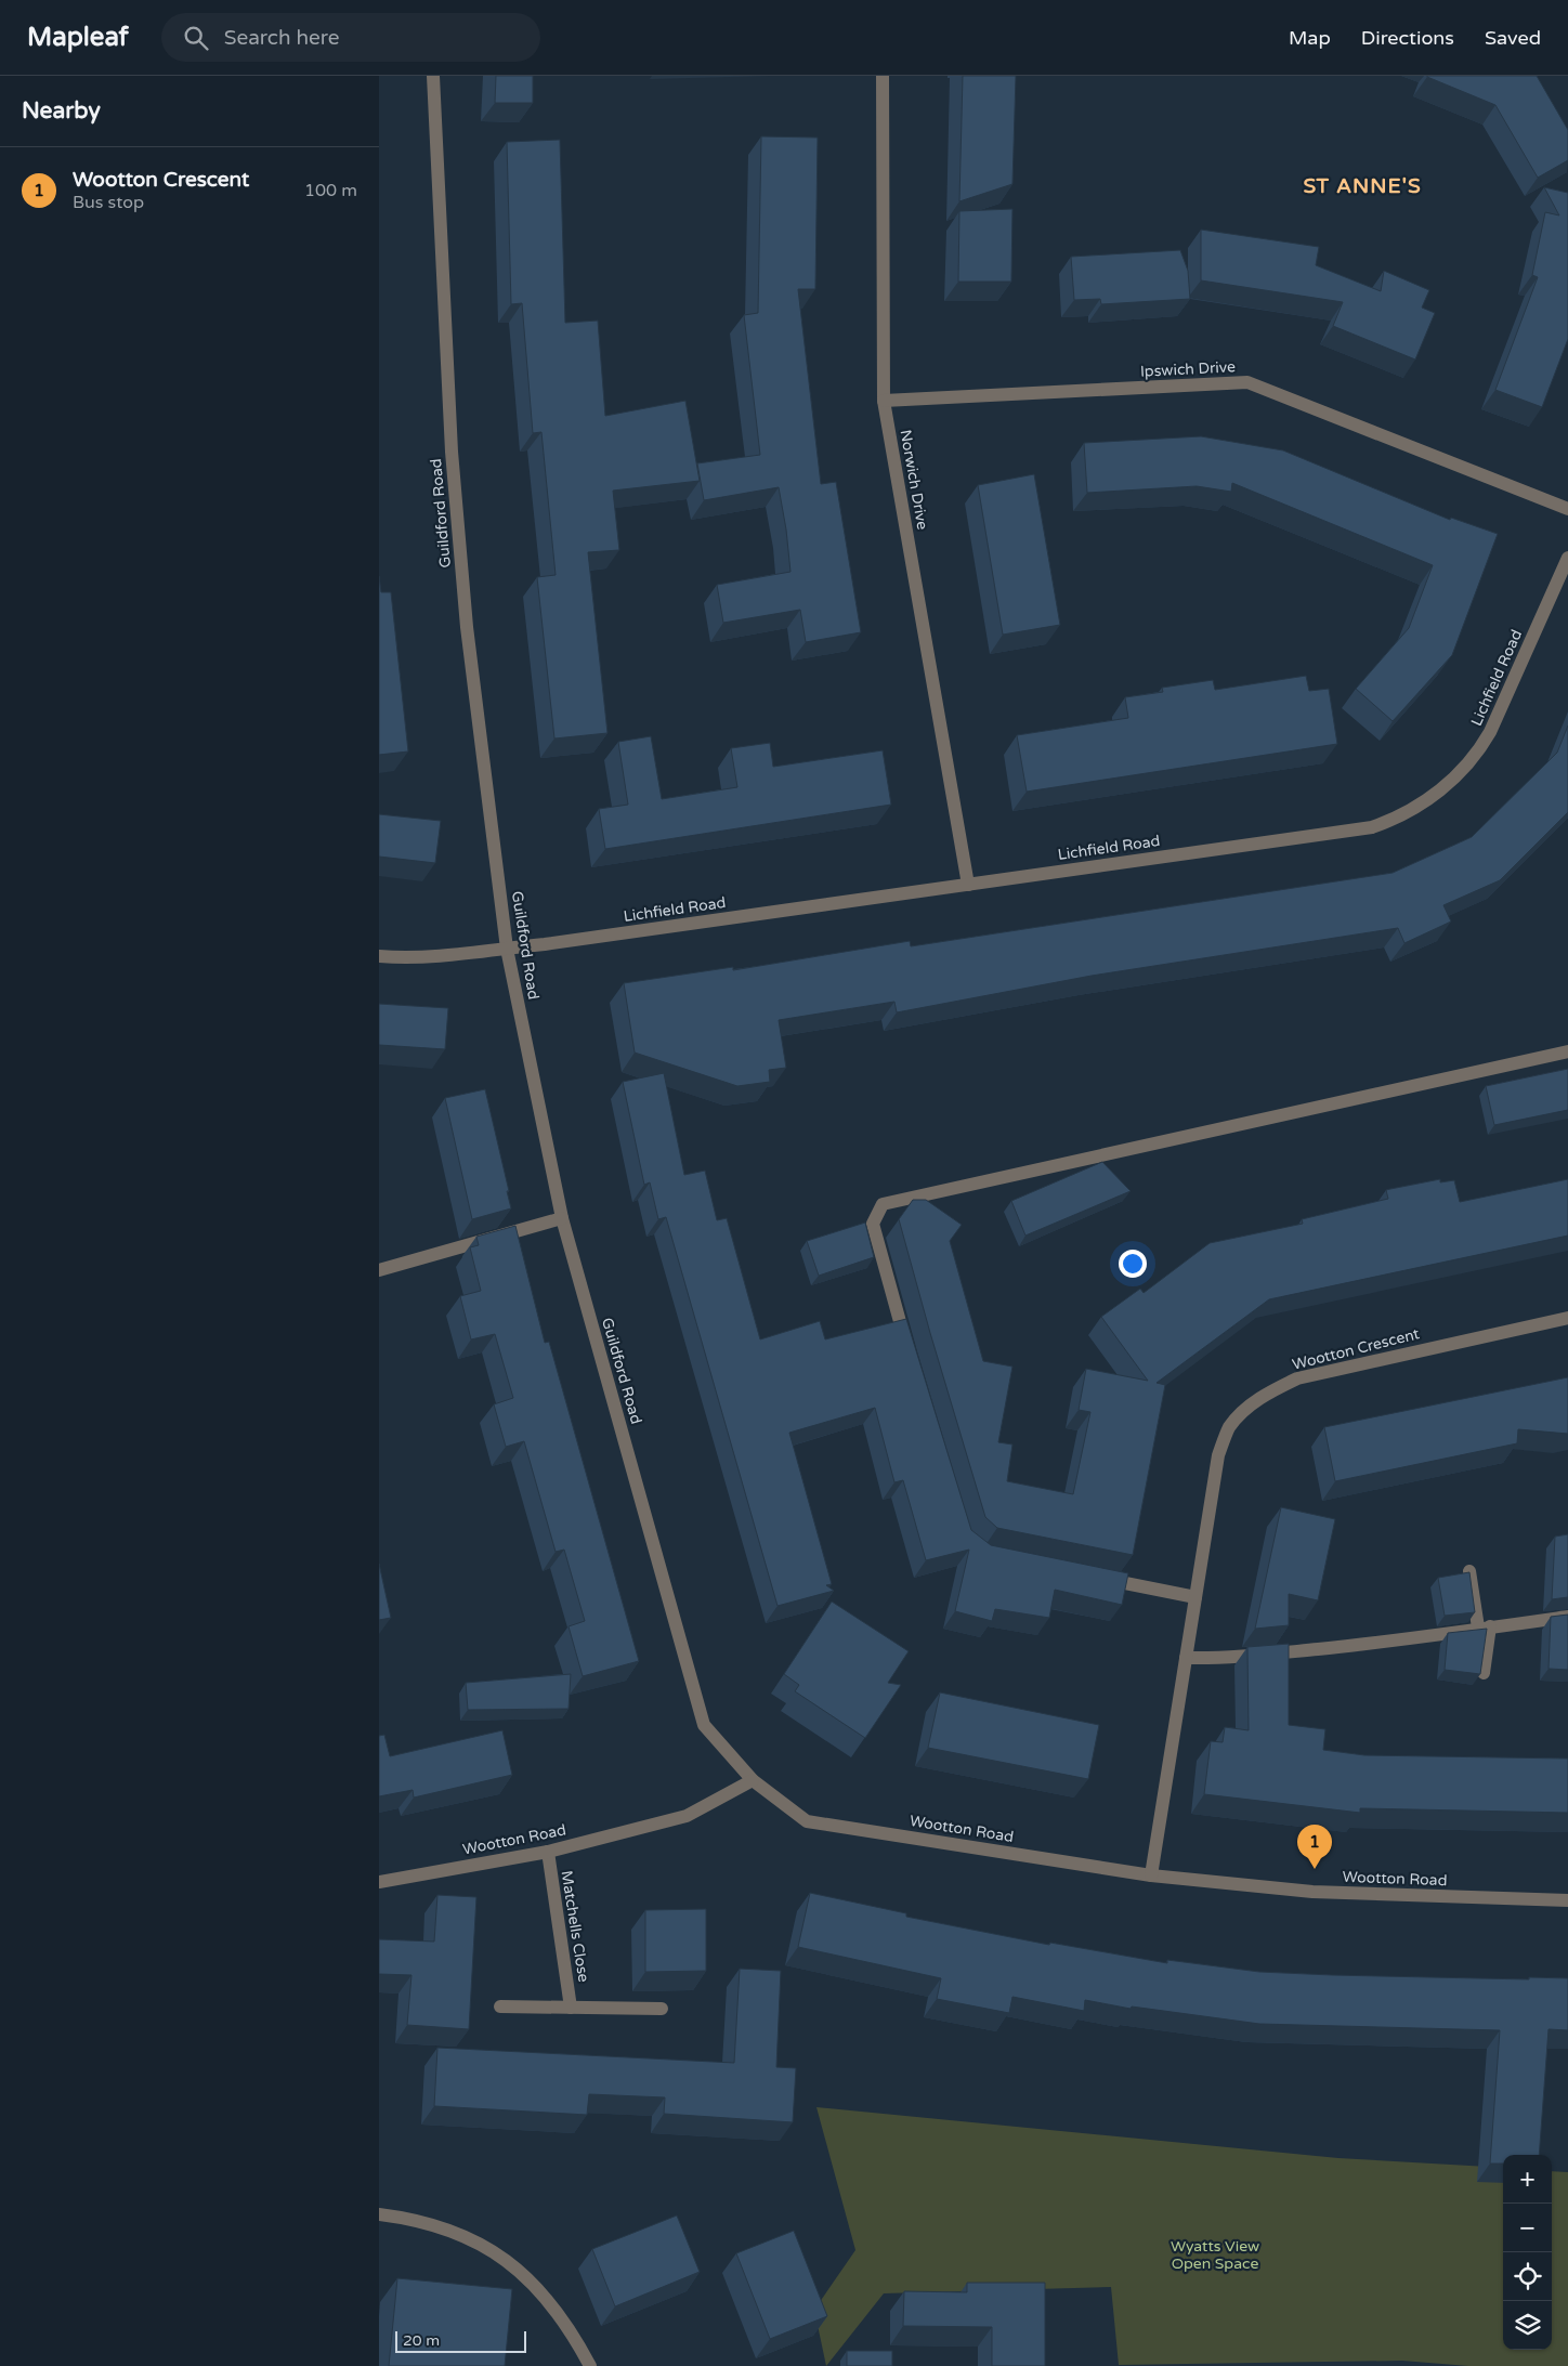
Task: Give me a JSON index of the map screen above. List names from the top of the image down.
{
  "streets": {
    "street": [
      "Ipswich Drive",
      "Norwich Drive",
      "Guildford Road",
      "Lichfield Road",
      "Wootton Crescent",
      "Wootton Road",
      "Matchells Close"
    ]
  },
  "crossings": [
    ["Ipswich Drive", "Norwich Drive"],
    ["Norwich Drive", "Lichfield Road"],
    ["Guildford Road", "Lichfield Road"],
    ["Guildford Road", "Wootton Road"],
    ["Wootton Crescent", "Wootton Road"],
    ["Wootton Road", "Matchells Close"]
  ],
  "districts": ["ST ANNE'S"],
  "parks": ["Wyatts View Open Space"],
  "scale_bar": "20 m",
  "page": {
    "header": "Mapleaf",
    "search": "Search here",
    "nav": ["Map", "Directions", "Saved"],
    "heading": "Nearby",
    "list": [
      {
        "mark": "1",
        "name": "Wootton Crescent",
        "note": "Bus stop",
        "value": "100 m"
      }
    ],
    "pins": "1",
    "map_buttons": ["+", "−"],
    "scale": "20 m"
  }
}
